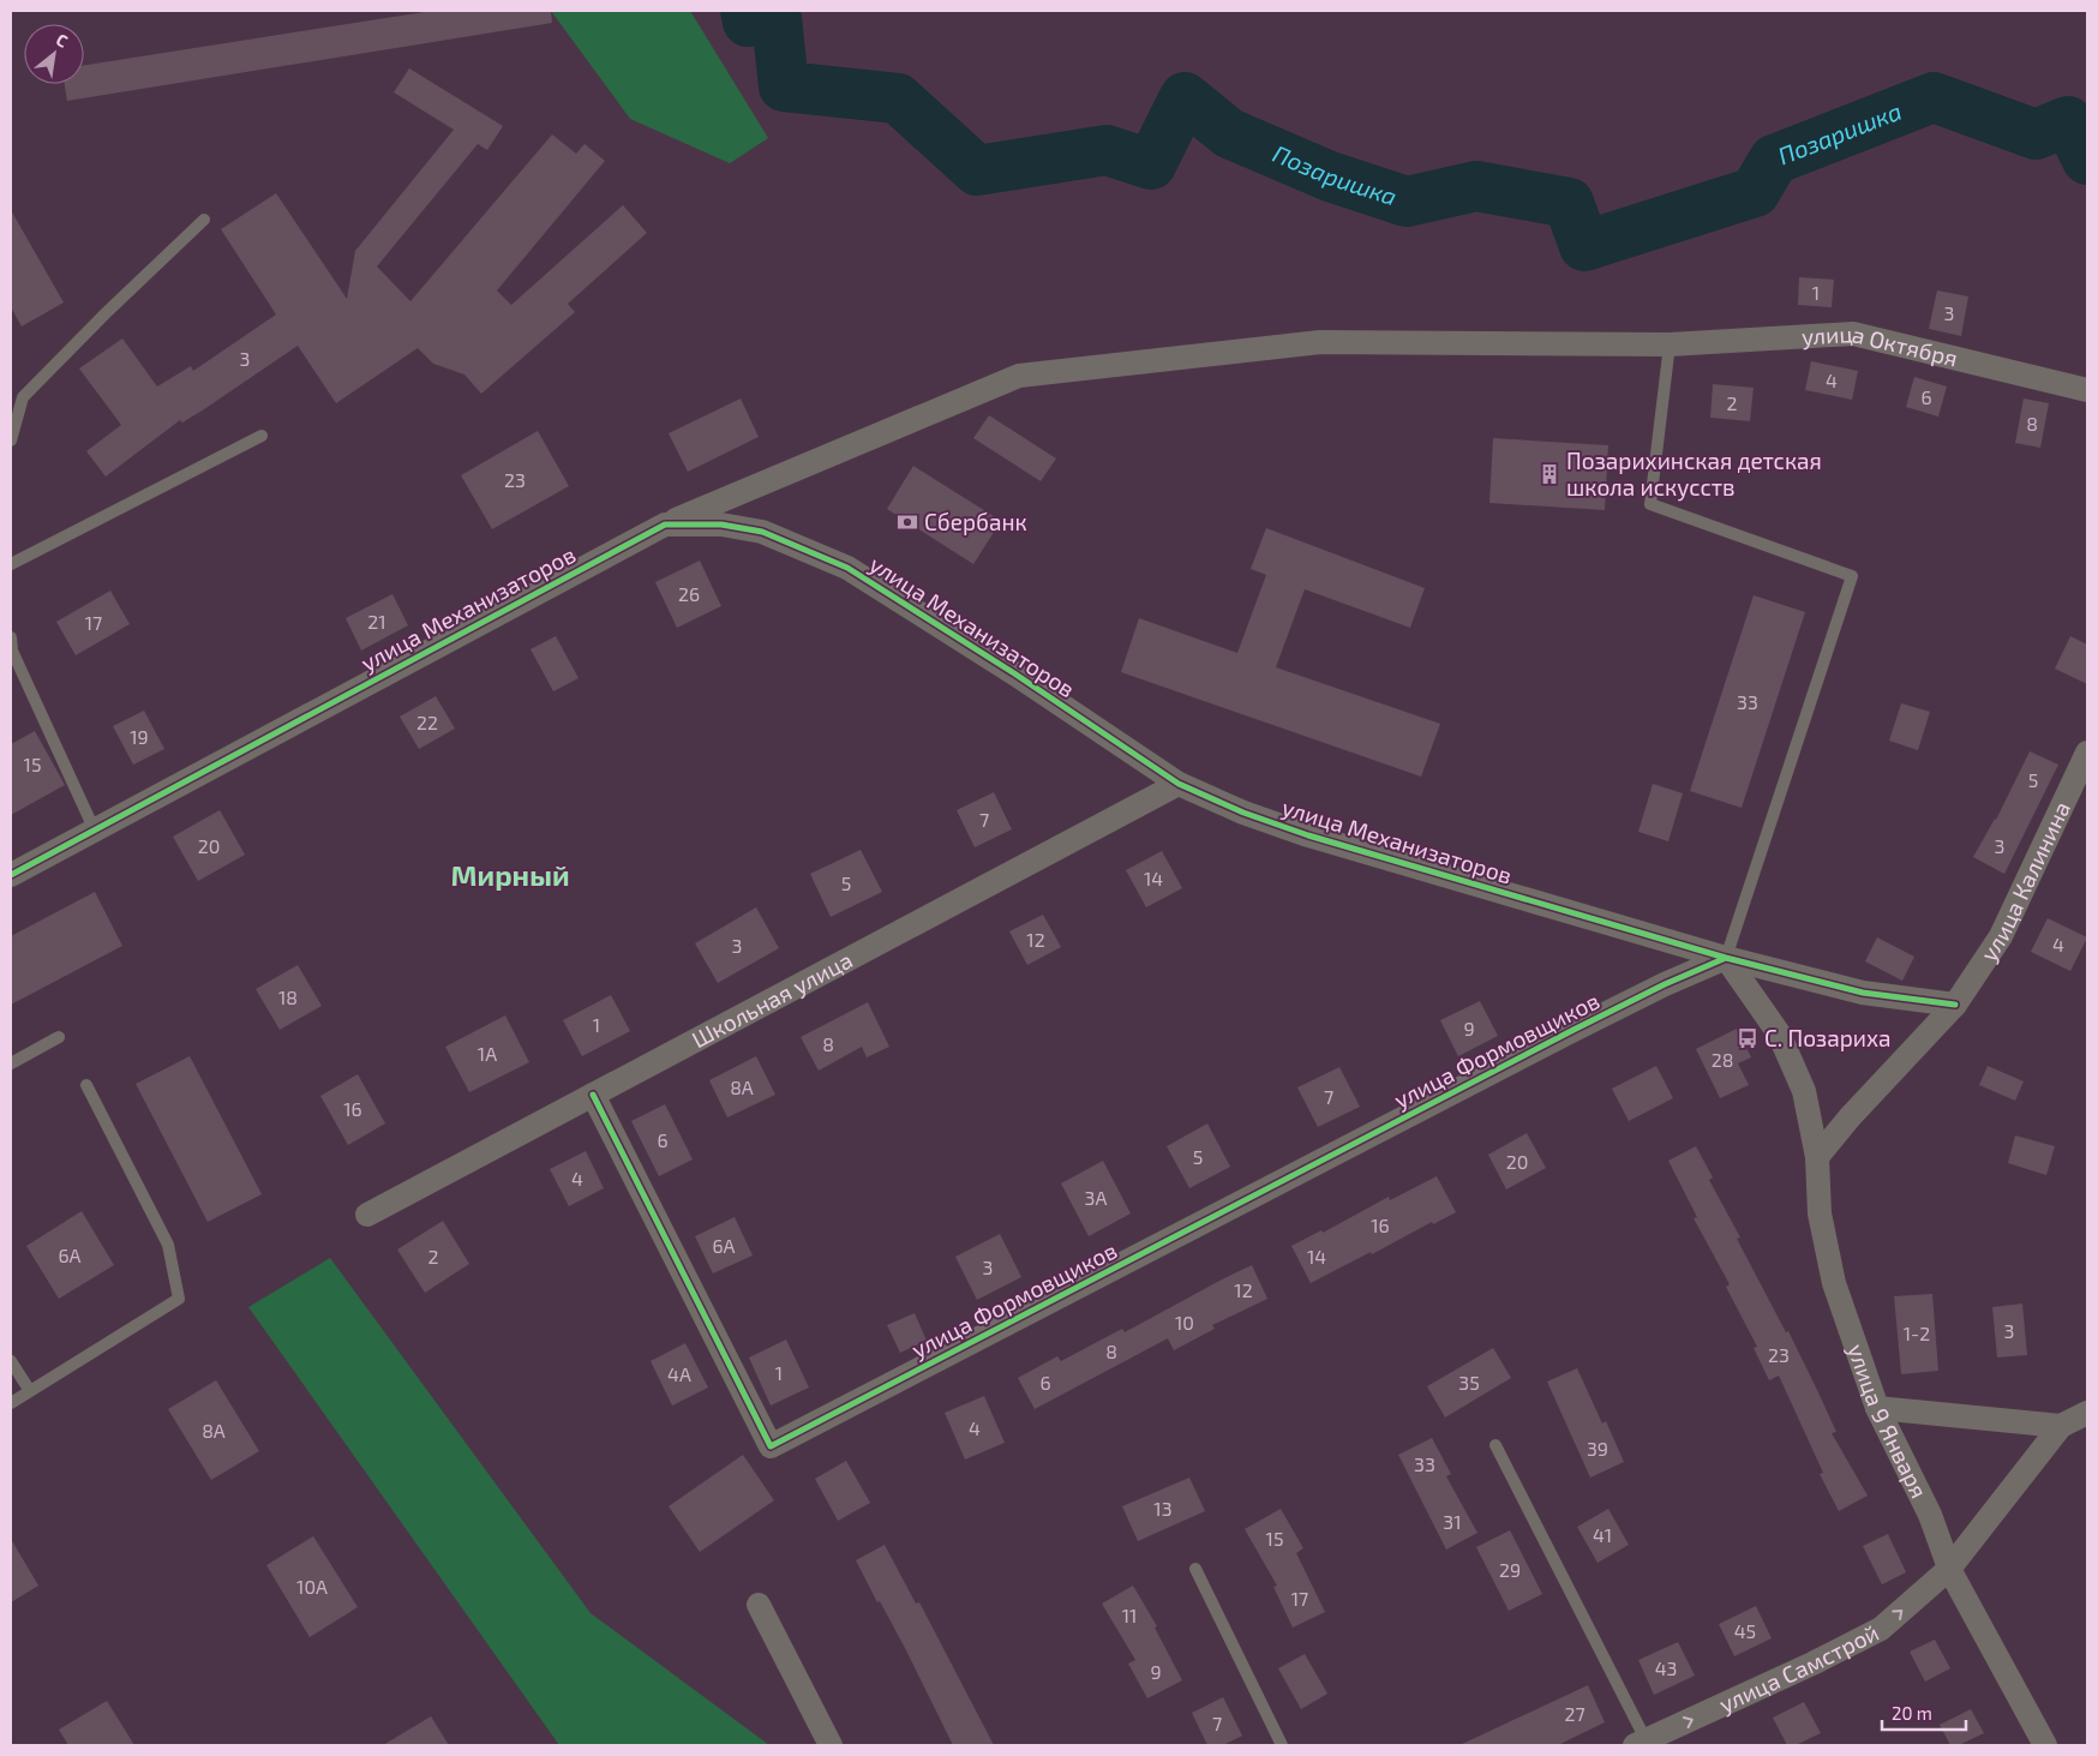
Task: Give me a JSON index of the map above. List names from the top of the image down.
{
  "streets": {
    "street": [
      "улица Октября",
      "улица Механизаторов",
      "улица Калинина",
      "Школьная улица",
      "улица Формовщиков",
      "улица 9 Января",
      "улица Самстрой"
    ]
  },
  "crossings": [
    ["улица Октября", "улица Механизаторов"],
    ["улица Механизаторов", "улица Калинина"],
    ["улица Механизаторов", "Школьная улица"],
    ["улица Механизаторов", "улица Формовщиков"],
    ["улица Механизаторов", "улица 9 Января"],
    ["улица Калинина", "улица 9 Января"],
    ["Школьная улица", "улица Формовщиков"],
    ["улица Формовщиков", "улица 9 Января"],
    ["улица 9 Января", "улица Самстрой"]
  ],
  "one_way": ["улица Самстрой"],
  "districts": ["Мирный"],
  "water": ["Позаришка"],
  "places": {
    "building": ["Позарихинская детская школа искусств"],
    "bank": ["Сбербанк"],
    "bus stop": ["С. Позариха"]
  },
  "house_numbers": [
    "1",
    "3",
    "3",
    "4",
    "6",
    "2",
    "8",
    "23",
    "26",
    "21",
    "17",
    "33",
    "22",
    "19",
    "15",
    "5",
    "7",
    "20",
    "3",
    "14",
    "5",
    "12",
    "4",
    "3",
    "18",
    "1",
    "9",
    "8",
    "1А",
    "28",
    "8А",
    "7",
    "16",
    "6",
    "5",
    "20",
    "4",
    "3А",
    "16",
    "6А",
    "6А",
    "2",
    "14",
    "3",
    "12",
    "10",
    "3",
    "1-2",
    "8",
    "23",
    "1",
    "4А",
    "6",
    "35",
    "4",
    "8А",
    "39",
    "33",
    "13",
    "31",
    "41",
    "15",
    "29",
    "10А",
    "17",
    "11",
    "45",
    "43",
    "9",
    "27",
    "7"
  ],
  "scale_bar": "20 m",
  "north": "top right"
}
